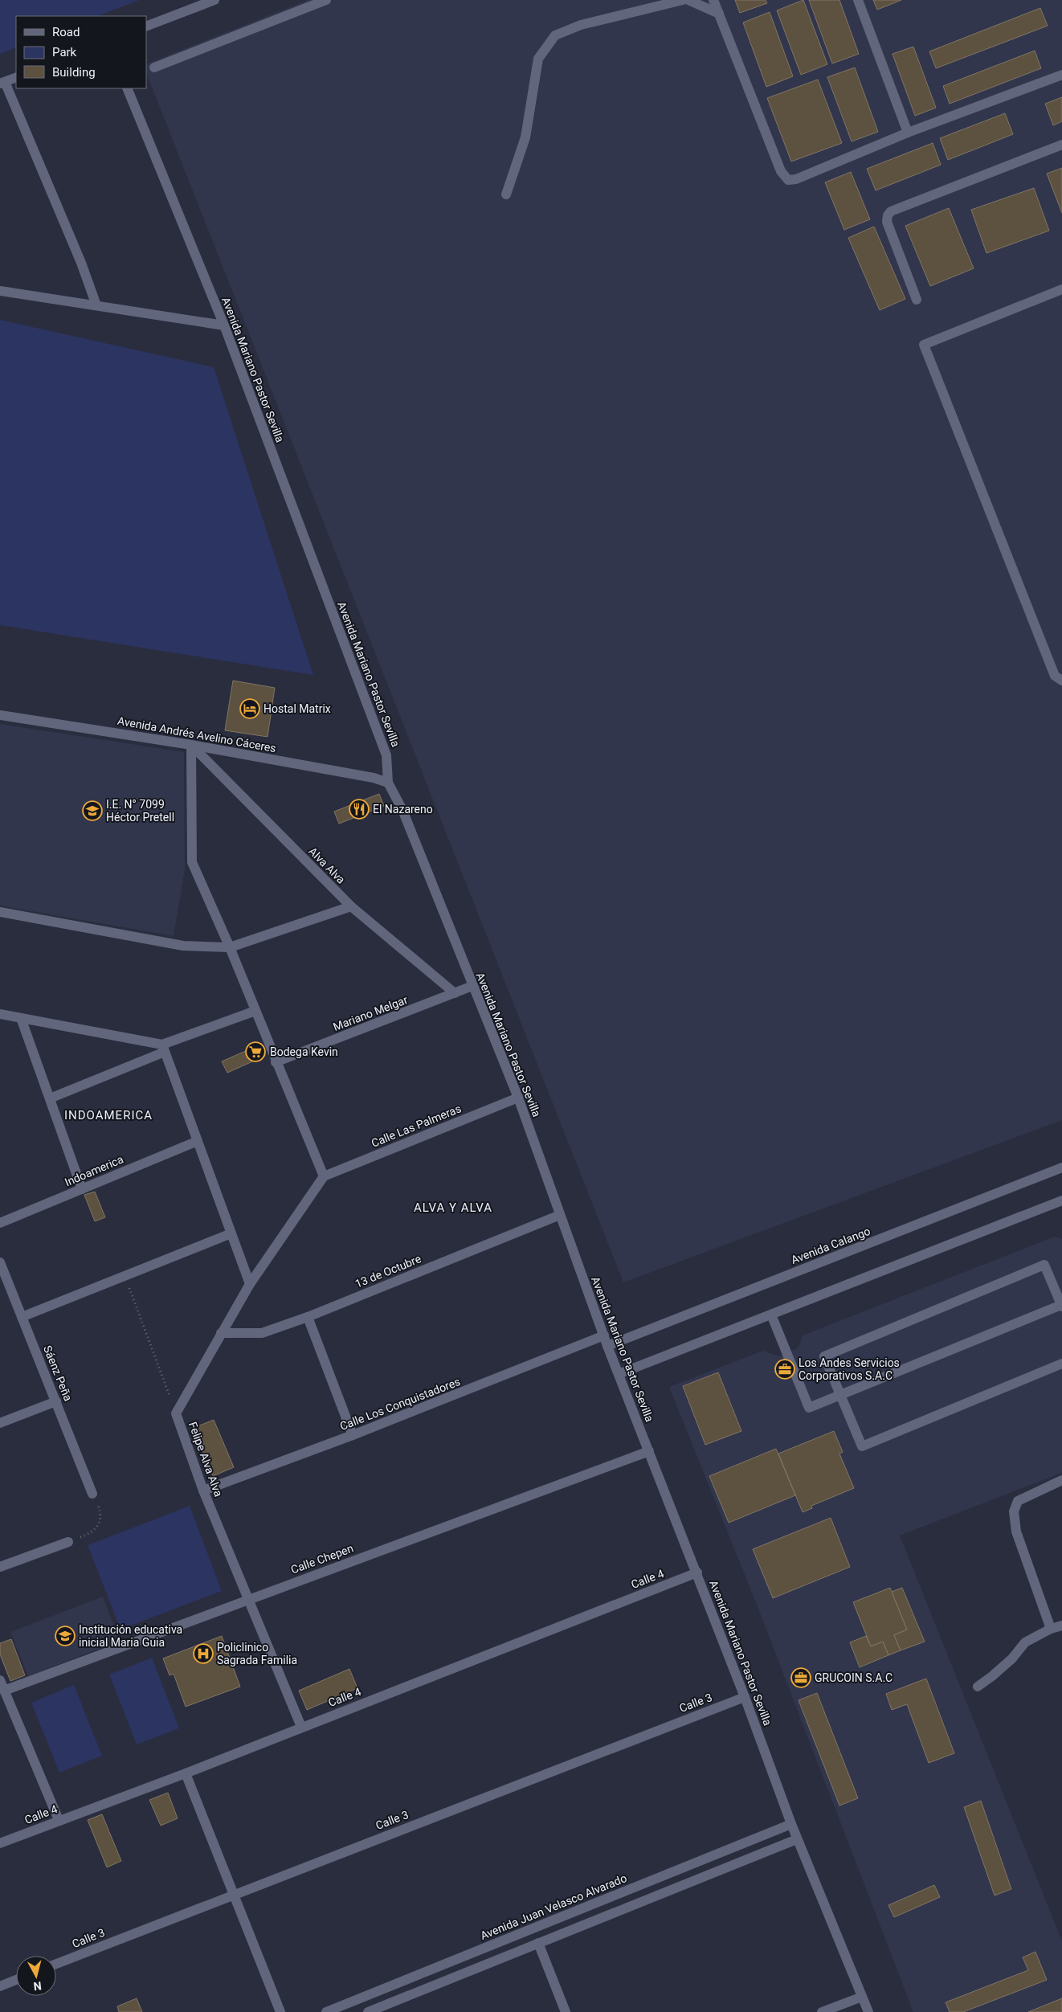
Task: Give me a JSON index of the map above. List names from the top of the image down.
{
  "streets": {
    "street": [
      "Avenida Mariano Pastor Sevilla",
      "Avenida Andrés Avelino Cáceres",
      "Alva Alva",
      "Mariano Melgar",
      "Calle Las Palmeras",
      "Indoamerica",
      "Avenida Calango",
      "13 de Octubre",
      "Sáenz Peña",
      "Calle Los Conquistadores",
      "Felipe Alva Alva",
      "Calle Chepen",
      "Calle 4",
      "Calle 3",
      "Avenida Juan Velasco Alvarado"
    ]
  },
  "crossings": [
    ["Avenida Mariano Pastor Sevilla", "Avenida Andrés Avelino Cáceres"],
    ["Avenida Mariano Pastor Sevilla", "Mariano Melgar"],
    ["Avenida Mariano Pastor Sevilla", "Calle Las Palmeras"],
    ["Avenida Mariano Pastor Sevilla", "Avenida Calango"],
    ["Avenida Mariano Pastor Sevilla", "13 de Octubre"],
    ["Avenida Mariano Pastor Sevilla", "Calle Los Conquistadores"],
    ["Avenida Mariano Pastor Sevilla", "Calle Chepen"],
    ["Avenida Mariano Pastor Sevilla", "Calle 4"],
    ["Avenida Mariano Pastor Sevilla", "Calle 3"],
    ["Avenida Mariano Pastor Sevilla", "Avenida Juan Velasco Alvarado"],
    ["Avenida Andrés Avelino Cáceres", "Alva Alva"],
    ["Alva Alva", "Mariano Melgar"],
    ["Calle Las Palmeras", "Felipe Alva Alva"],
    ["Avenida Calango", "Calle Los Conquistadores"],
    ["13 de Octubre", "Felipe Alva Alva"],
    ["Calle Los Conquistadores", "Felipe Alva Alva"],
    ["Felipe Alva Alva", "Calle Chepen"],
    ["Felipe Alva Alva", "Calle 4"]
  ],
  "districts": ["INDOAMERICA", "ALVA Y ALVA"],
  "places": {
    "hotel": ["Hostal Matrix"],
    "restaurant": ["El Nazareno"],
    "school or university": ["I.E. N° 7099 Héctor Pretell", "Institución educativa inicial Maria Guia"],
    "supermarket": ["Bodega Kevin"],
    "office": ["Los Andes Servicios Corporativos S.A.C", "GRUCOIN S.A.C"],
    "hospital": ["Policlinico Sagrada Familia"]
  },
  "legend": ["Road", "Park", "Building"],
  "north": "bottom"
}
